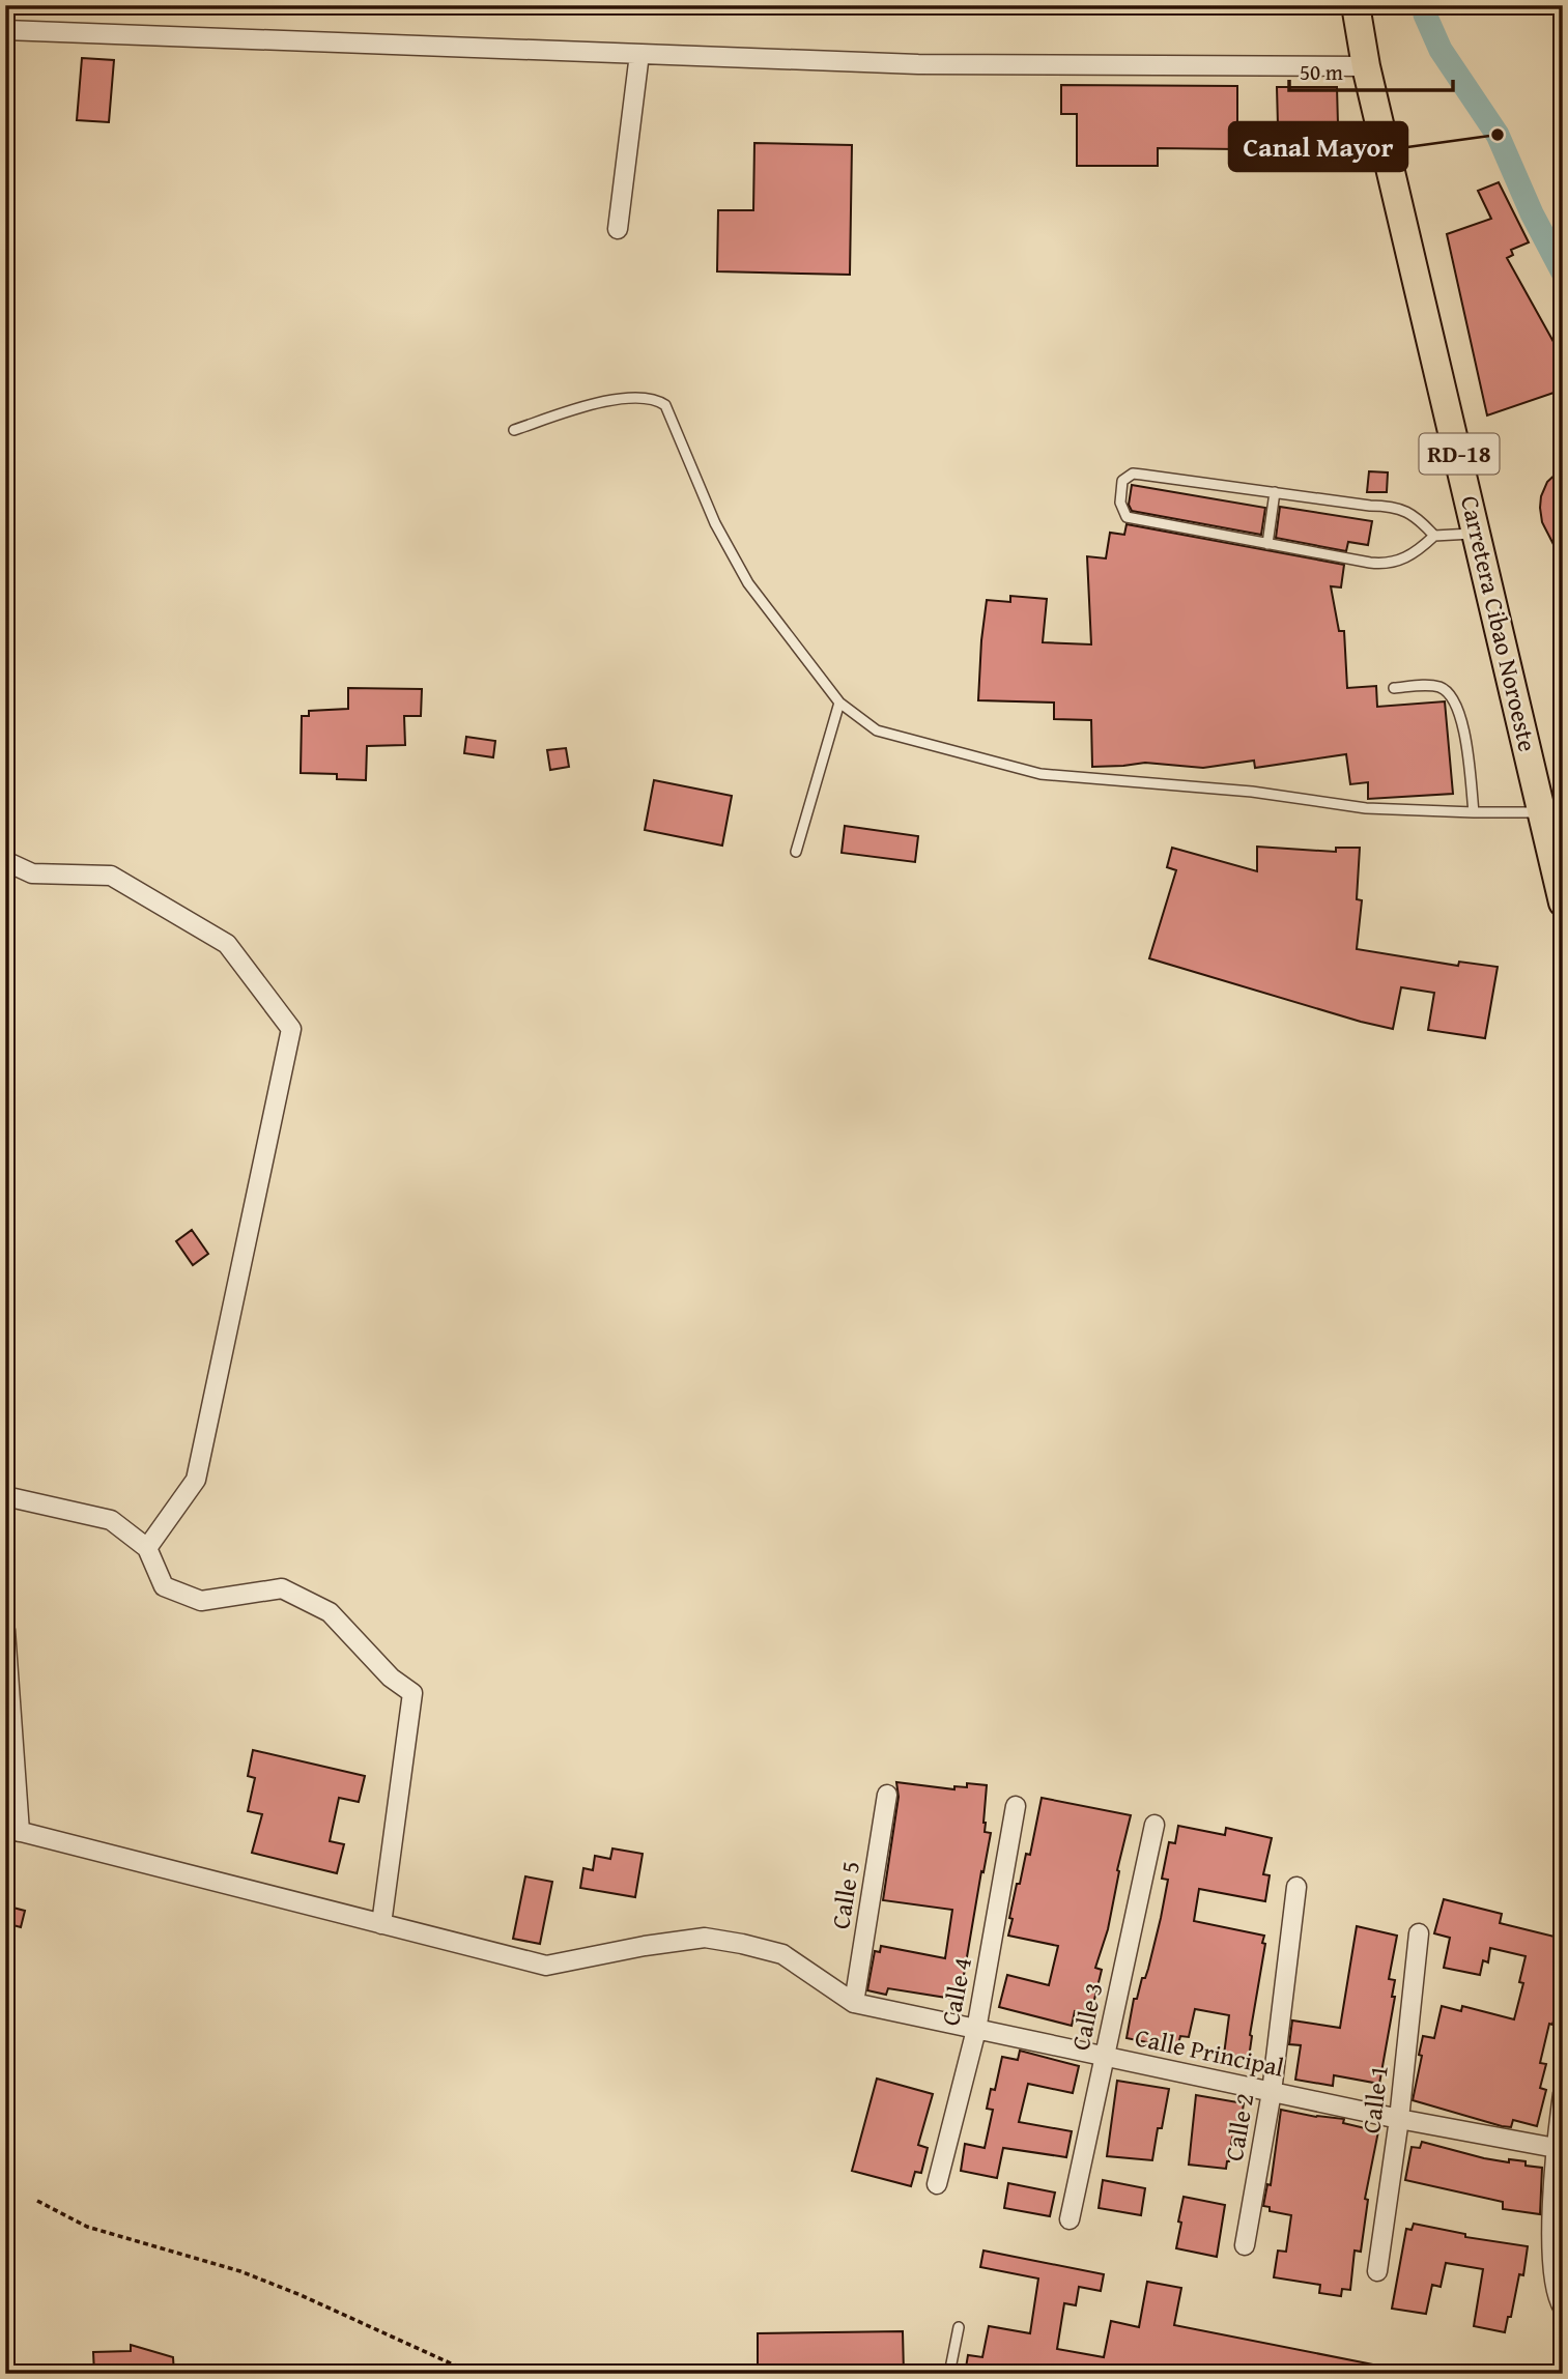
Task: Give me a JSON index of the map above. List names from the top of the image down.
{
  "streets": {
    "main road": ["RD-18", "Carretera Cibao Noroeste"],
    "street": [
      "Calle 5",
      "Calle 4",
      "Calle 3",
      "Calle Principal",
      "Calle 1",
      "Calle 2"
    ]
  },
  "crossings": [
    ["Calle 5", "Calle Principal"],
    ["Calle 4", "Calle Principal"],
    ["Calle 3", "Calle Principal"],
    ["Calle Principal", "Calle 1"],
    ["Calle Principal", "Calle 2"]
  ],
  "places": ["Canal Mayor"],
  "scale_bar": "50 m"
}
